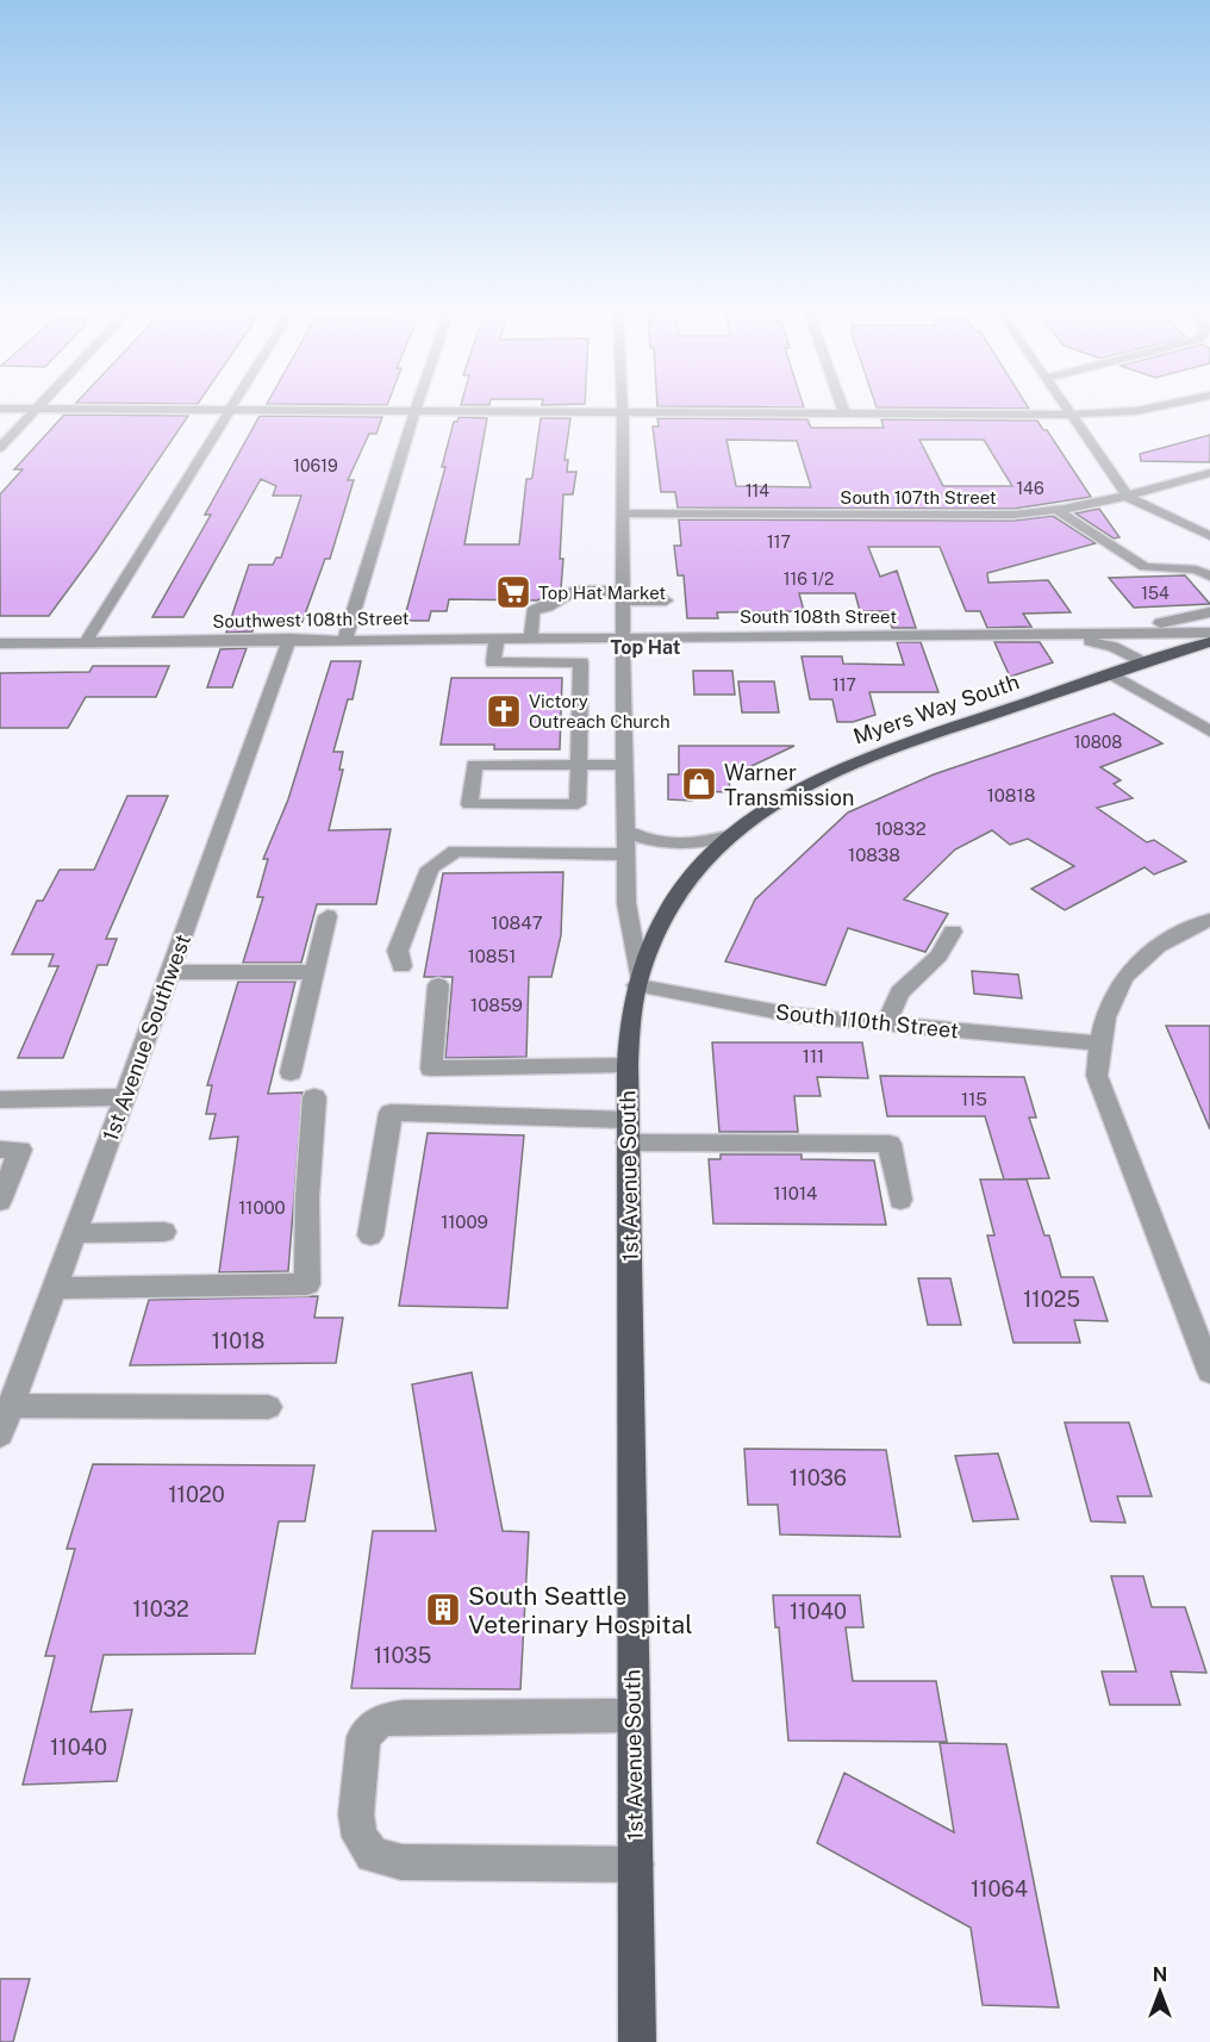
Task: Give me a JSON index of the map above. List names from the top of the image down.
{
  "streets": {
    "main road": ["Myers Way South", "1st Avenue South"],
    "street": [
      "South 107th Street",
      "South 108th Street",
      "Southwest 108th Street",
      "South 110th Street",
      "1st Avenue Southwest"
    ]
  },
  "crossings": [
    ["South 107th Street", "1st Avenue South"],
    ["South 108th Street", "Southwest 108th Street"],
    ["South 108th Street", "Myers Way South"],
    ["South 108th Street", "1st Avenue South"],
    ["Southwest 108th Street", "1st Avenue Southwest"],
    ["Southwest 108th Street", "1st Avenue South"],
    ["Myers Way South", "South 110th Street"],
    ["Myers Way South", "1st Avenue South"],
    ["South 110th Street", "1st Avenue South"]
  ],
  "districts": ["Top Hat"],
  "places": {
    "supermarket": ["Top Hat Market"],
    "church": ["Victory Outreach Church"],
    "shop": ["Warner Transmission"],
    "building": ["South Seattle Veterinary Hospital"]
  },
  "house_numbers": [
    "10619",
    "146",
    "114",
    "117",
    "116 1/2",
    "154",
    "117",
    "10808",
    "10818",
    "10832",
    "10838",
    "10847",
    "10851",
    "10859",
    "111",
    "115",
    "11014",
    "11000",
    "11009",
    "11025",
    "11018",
    "11036",
    "11020",
    "11032",
    "11040",
    "11035",
    "11040",
    "11064"
  ],
  "north": "top"
}
